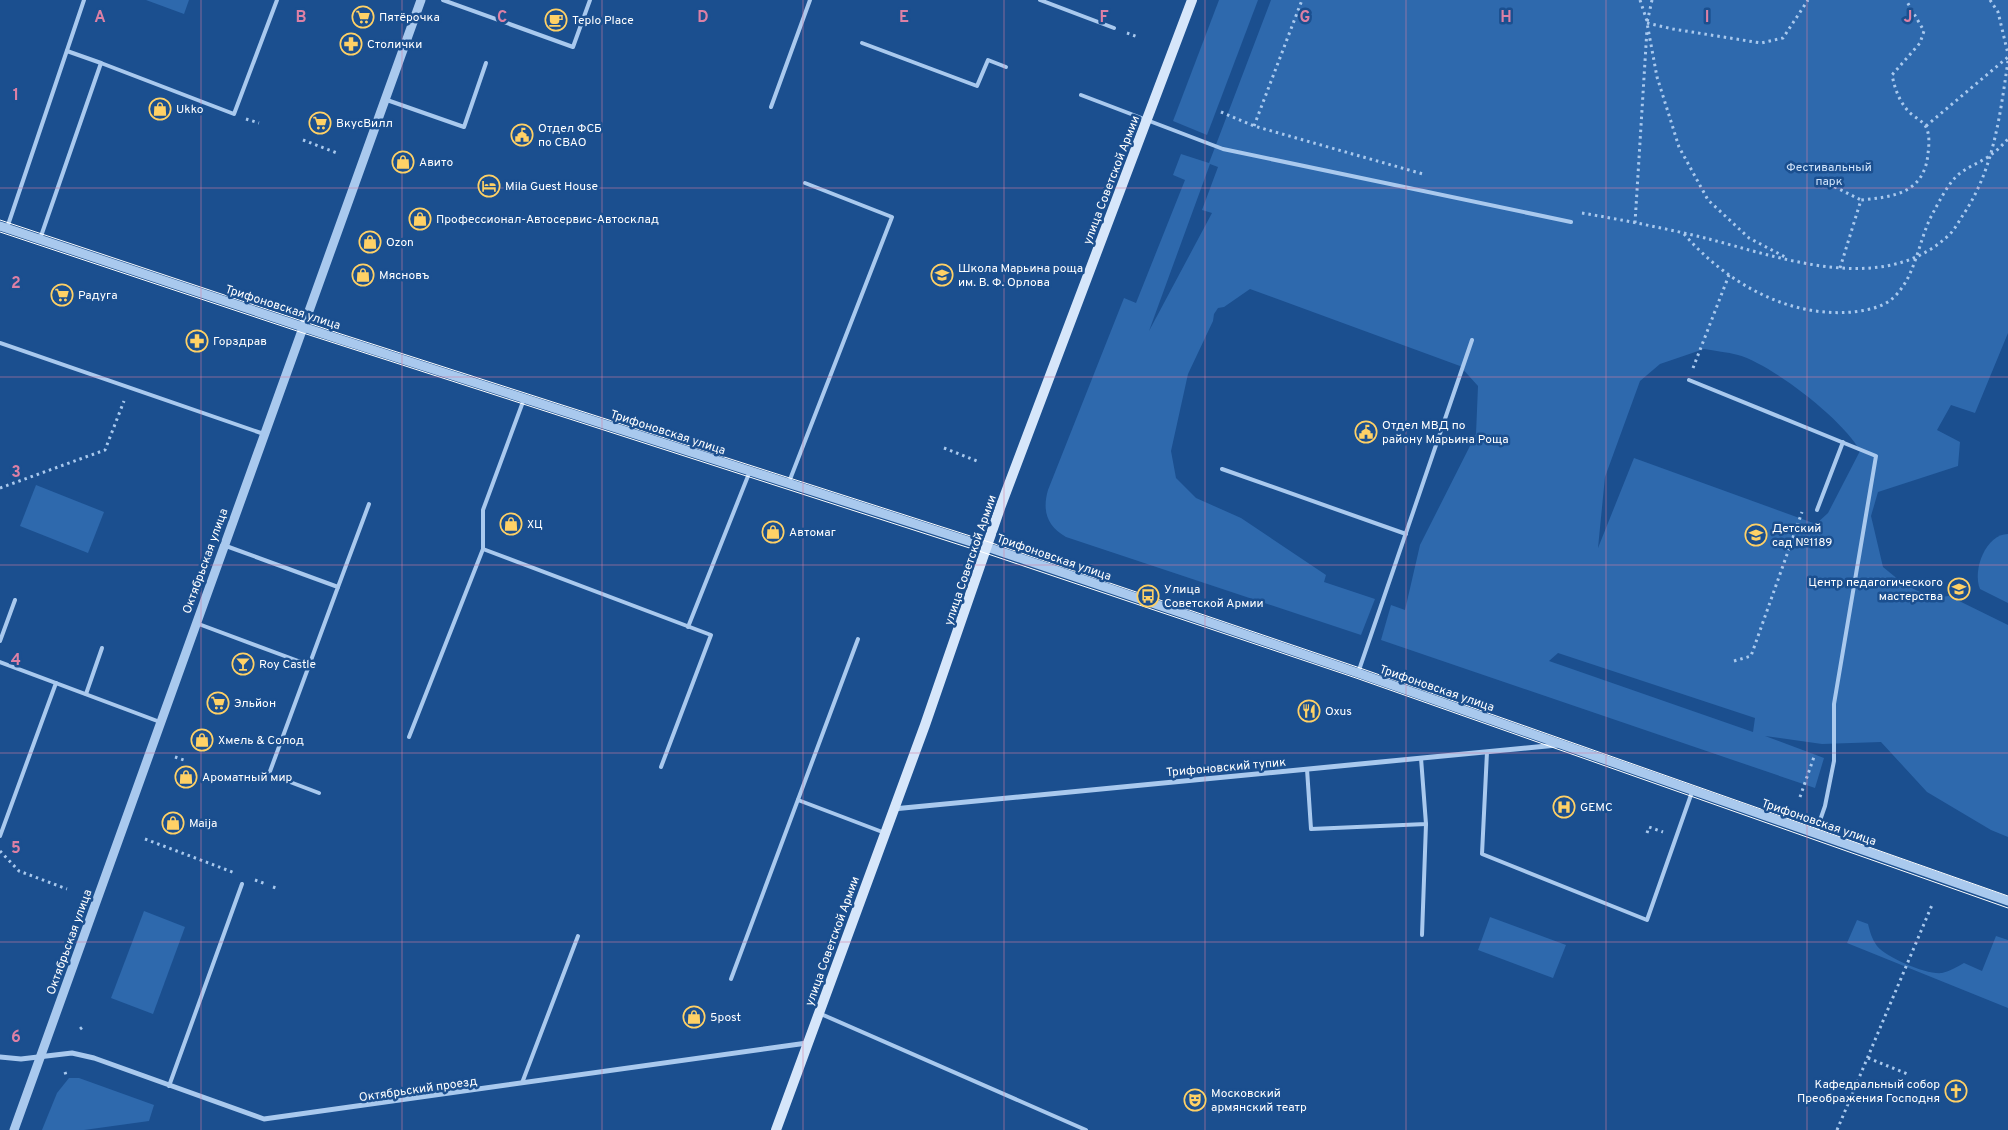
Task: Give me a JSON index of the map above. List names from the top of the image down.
{
  "streets": {
    "main road": ["улица Советской Армии"],
    "street": [
      "Трифоновская улица",
      "Октябрьская улица",
      "Трифоновский тупик",
      "Октябрьский проезд"
    ]
  },
  "crossings": [
    ["улица Советской Армии", "Трифоновская улица"],
    ["улица Советской Армии", "Трифоновский тупик"],
    ["улица Советской Армии", "Октябрьский проезд"],
    ["Трифоновская улица", "Октябрьская улица"],
    ["Трифоновская улица", "Трифоновский тупик"],
    ["Октябрьская улица", "Октябрьский проезд"]
  ],
  "parks": ["Фестивальный парк"],
  "places": {
    "supermarket": [
      "Пятёрочка",
      "ВкусВилл",
      "Радуга",
      "Эльйон"
    ],
    "cafe": ["Teplo Place"],
    "pharmacy": ["Столички", "Горздрав"],
    "shop": [
      "Ukko",
      "Авито",
      "Профессионал-Автосервис-Автосклад",
      "Ozon",
      "Мясновъ",
      "ХЦ",
      "Автомаг",
      "Хмель & Солод",
      "Ароматный мир",
      "Maija",
      "5post"
    ],
    "public building": ["Отдел ФСБ по СВАО", "Отдел МВД по району Марьина Роща"],
    "hotel": ["Mila Guest House"],
    "school or university": ["Школа Марьина роща им. В. Ф. Орлова", "Детский сад №1189", "Центр педагогического мастерства"],
    "bus stop": ["Улица Советской Армии"],
    "bar": ["Roy Castle"],
    "restaurant": ["Oxus"],
    "hospital": ["GEMC"],
    "church": ["Кафедральный собор Преображения Господня"],
    "theatre": ["Московский армянский театр"]
  },
  "grid": {
    "columns": [
      "A",
      "B",
      "C",
      "D",
      "E",
      "F",
      "G",
      "H",
      "I",
      "J"
    ],
    "rows": [
      "1",
      "2",
      "3",
      "4",
      "5",
      "6"
    ]
  }
}
